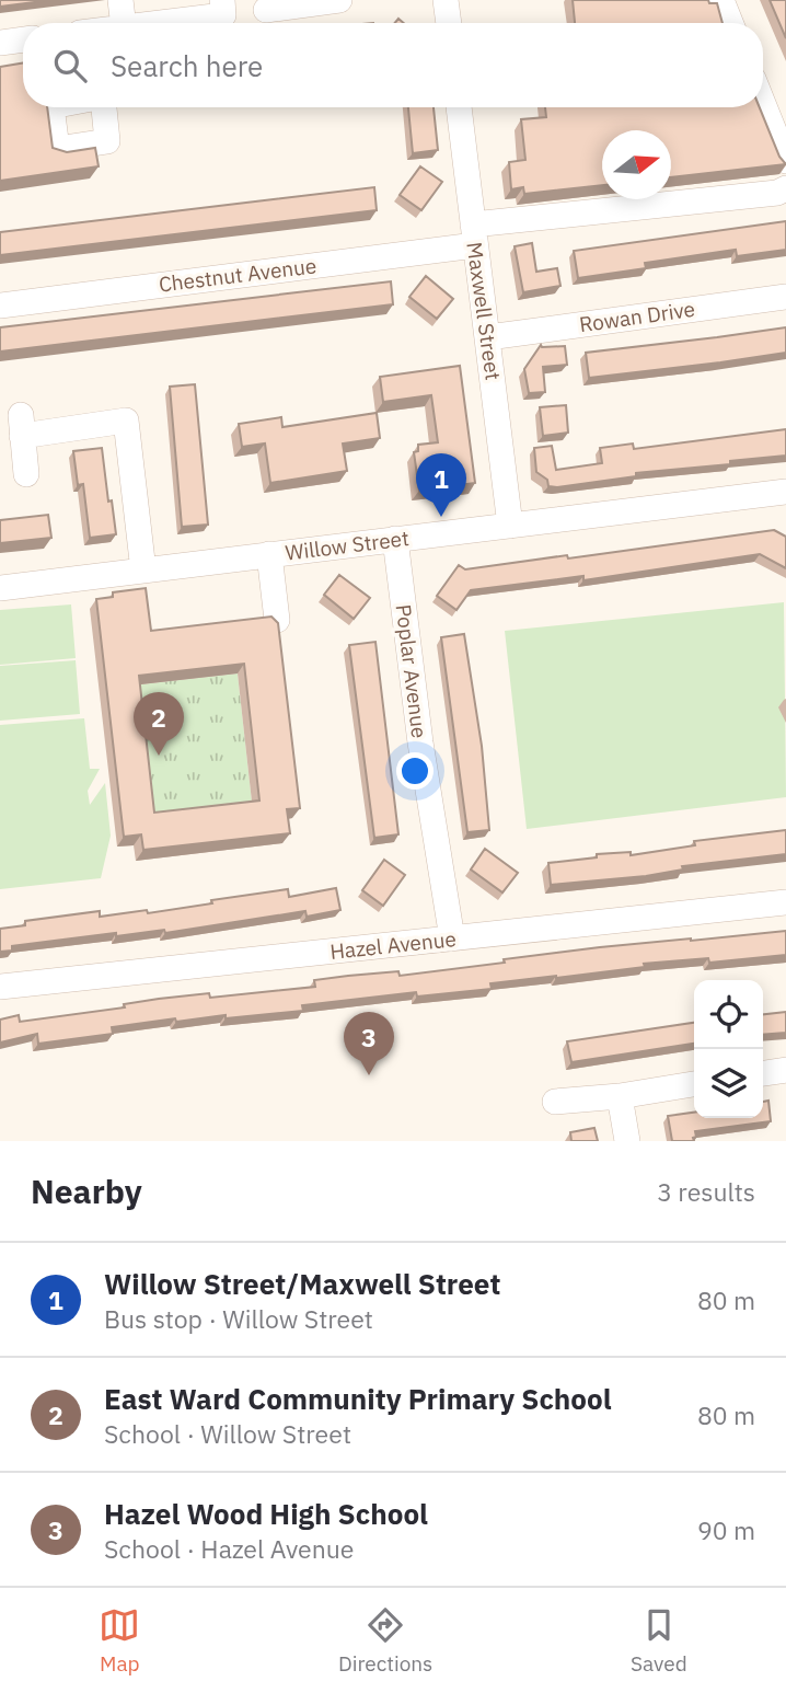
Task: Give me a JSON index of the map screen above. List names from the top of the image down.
{
  "streets": {
    "street": [
      "Chestnut Avenue",
      "Maxwell Street",
      "Rowan Drive",
      "Willow Street",
      "Poplar Avenue",
      "Hazel Avenue"
    ]
  },
  "crossings": [
    ["Chestnut Avenue", "Maxwell Street"],
    ["Maxwell Street", "Rowan Drive"],
    ["Maxwell Street", "Willow Street"],
    ["Willow Street", "Poplar Avenue"],
    ["Poplar Avenue", "Hazel Avenue"]
  ],
  "north": "right",
  "page": {
    "search": "Search here",
    "pins": ["1", "2", "3"],
    "heading": ["Nearby", "3 results"],
    "list": [
      {
        "mark": "1",
        "name": "Willow Street/Maxwell Street",
        "note": "Bus stop · Willow Street",
        "value": "80 m"
      },
      {
        "mark": "2",
        "name": "East Ward Community Primary School",
        "note": "School · Willow Street",
        "value": "80 m"
      },
      {
        "mark": "3",
        "name": "Hazel Wood High School",
        "note": "School · Hazel Avenue",
        "value": "90 m"
      }
    ],
    "nav": ["Map", "Directions", "Saved"]
  }
}
